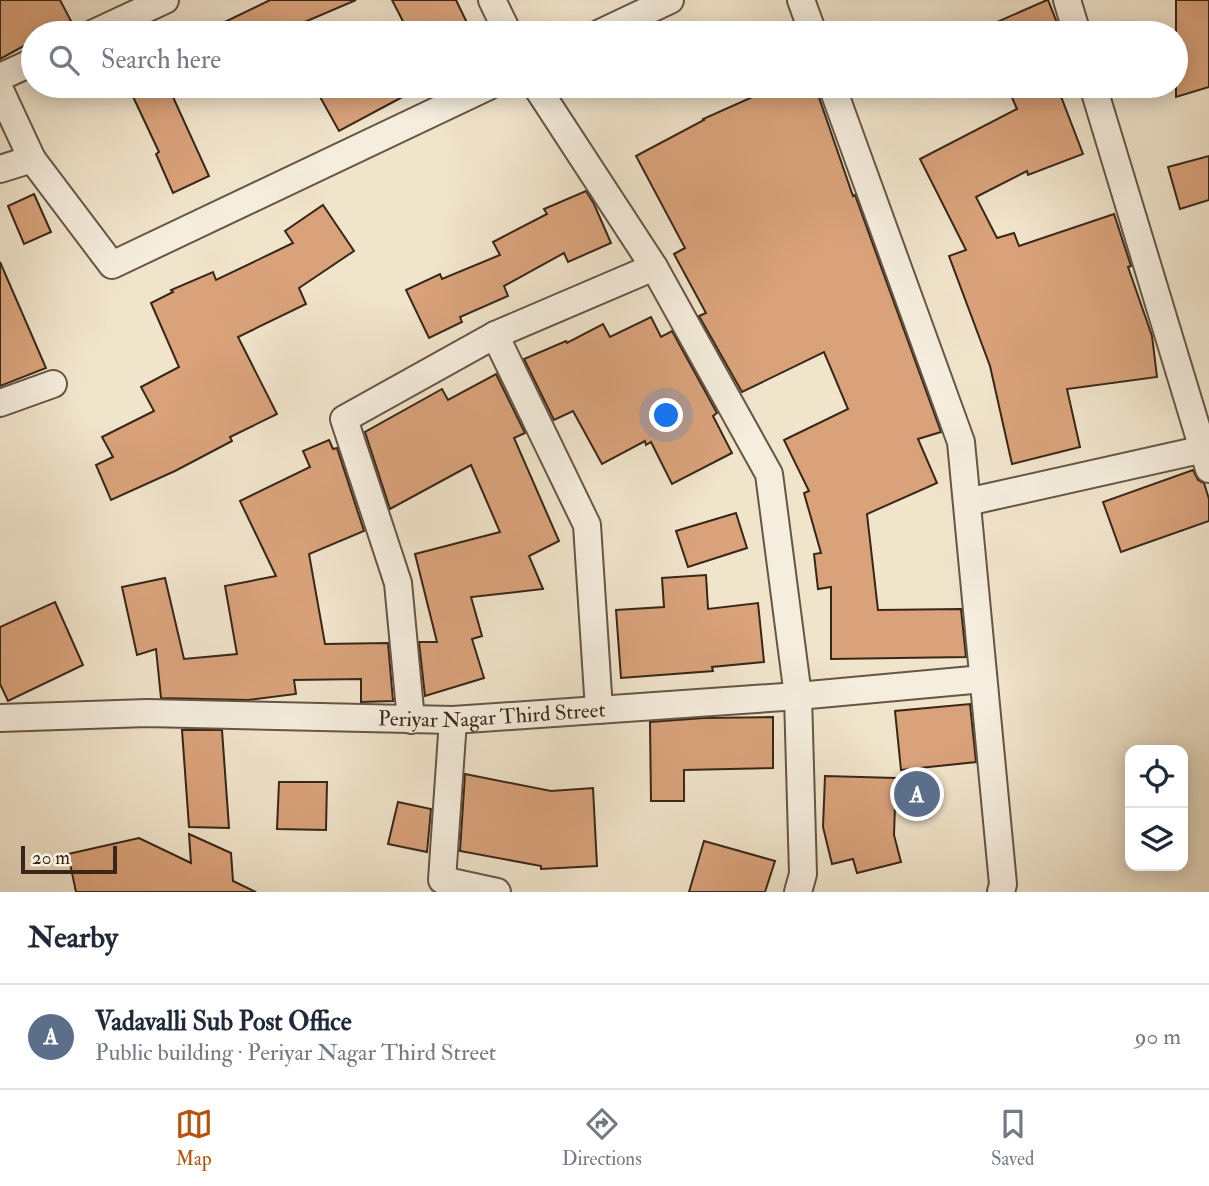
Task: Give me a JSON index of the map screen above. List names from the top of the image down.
{
  "streets": {
    "street": ["Periyar Nagar Third Street"]
  },
  "scale_bar": "20 m",
  "page": {
    "search": "Search here",
    "pins": "A",
    "scale": "20 m",
    "heading": "Nearby",
    "list": [
      {
        "mark": "A",
        "name": "Vadavalli Sub Post Office",
        "note": "Public building · Periyar Nagar Third Street",
        "value": "90 m"
      }
    ],
    "nav": ["Map", "Directions", "Saved"]
  }
}
